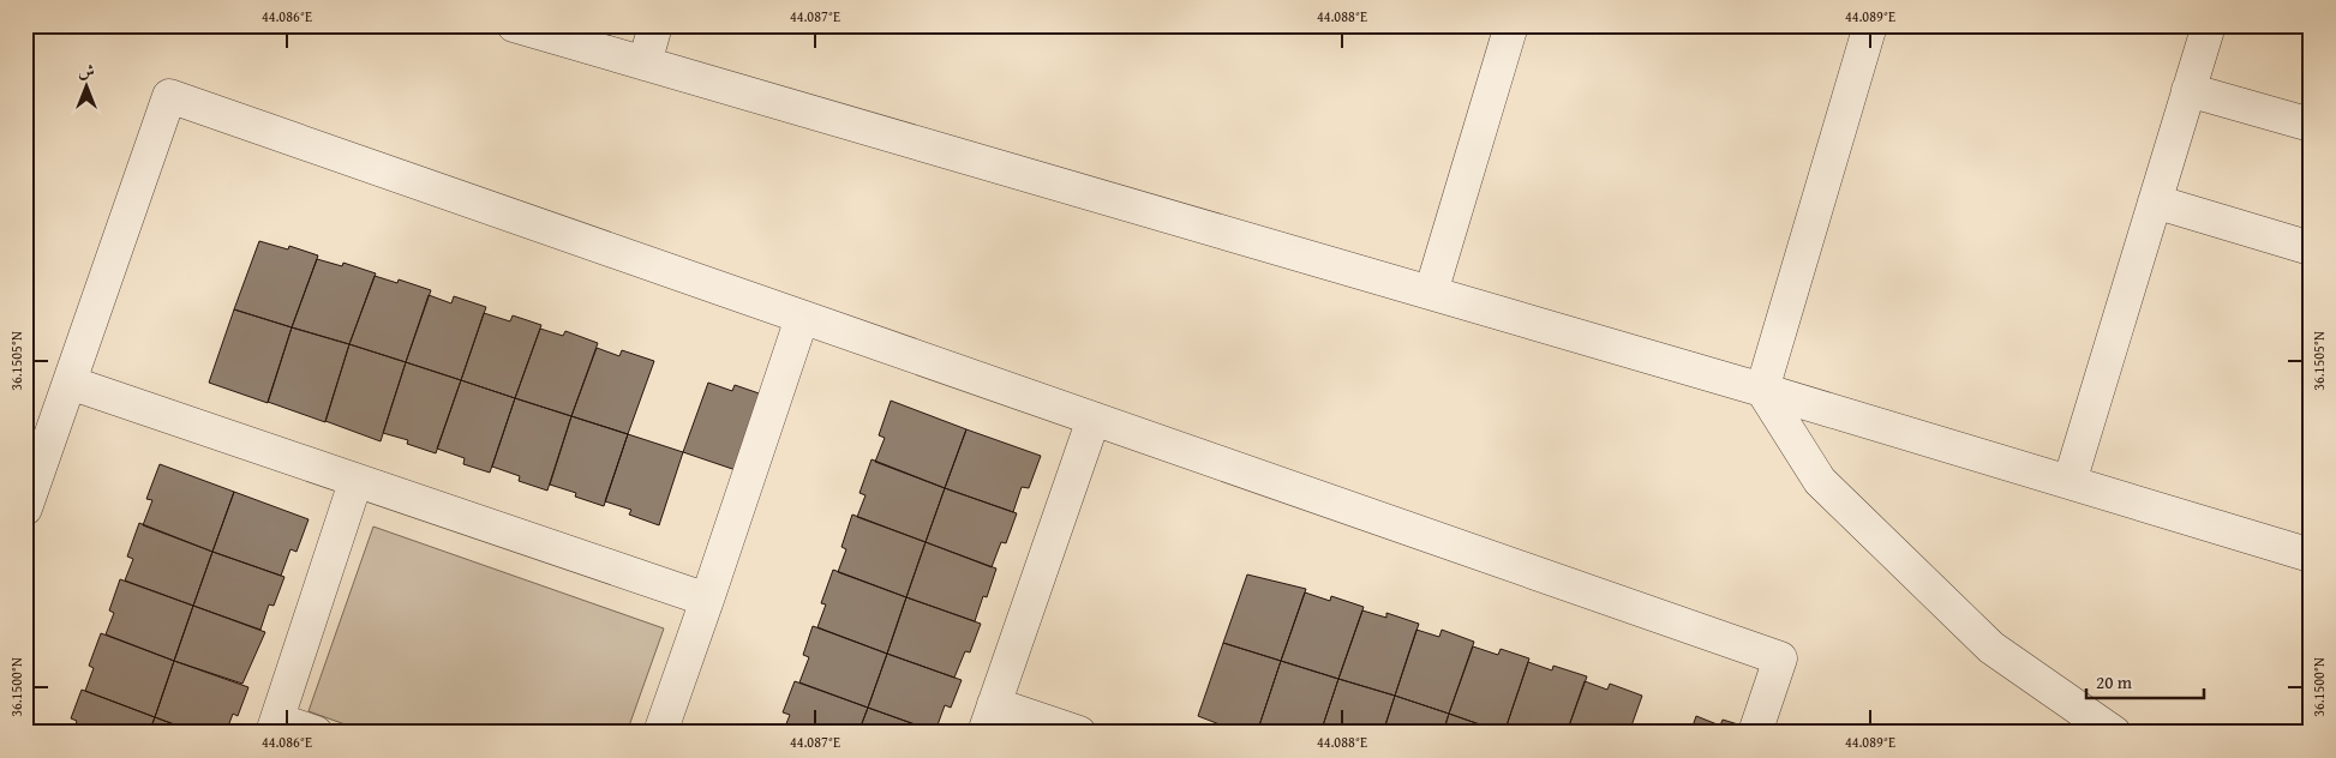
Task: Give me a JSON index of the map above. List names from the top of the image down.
{
  "scale_bar": "20 m",
  "north": "top",
  "coordinates": [
    "44.086°E",
    "44.087°E",
    "44.088°E",
    "44.089°E",
    "36.1505°N",
    "36.1500°N"
  ]
}
